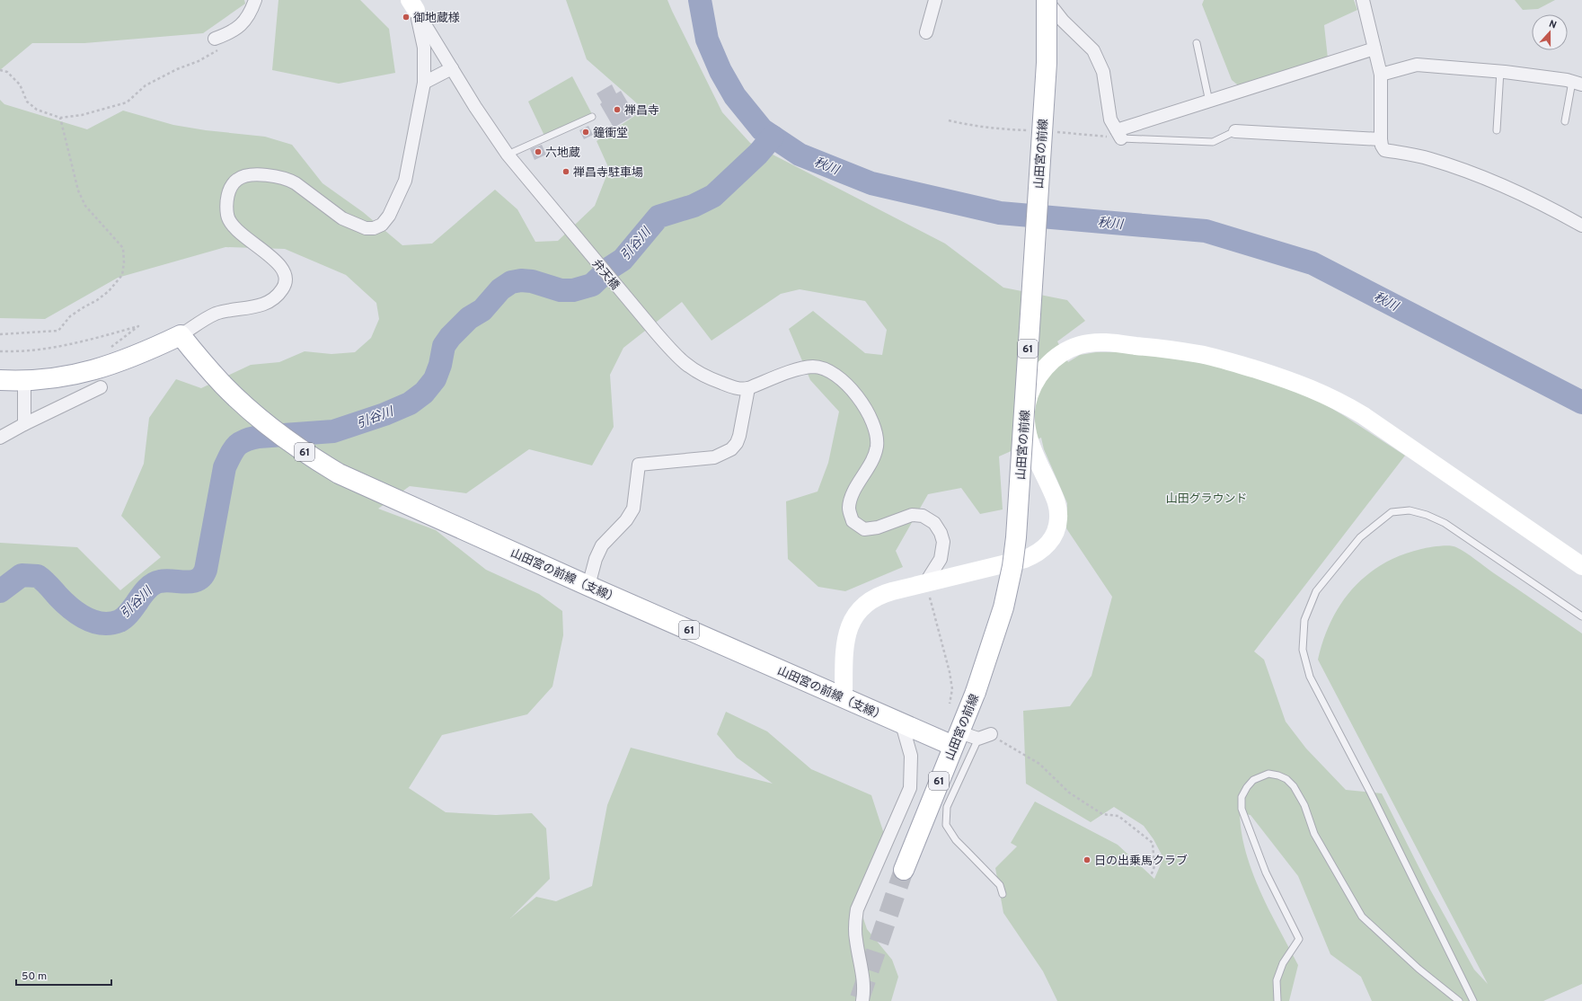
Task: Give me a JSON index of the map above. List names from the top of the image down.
{
  "streets": {
    "main road": ["山田宮の前線", "61", "山田宮の前線（支線）"],
    "street": ["弁天橋"]
  },
  "crossings": [
    ["山田宮の前線", "山田宮の前線（支線）"]
  ],
  "water": ["秋川", "引谷川"],
  "parks": ["山田グラウンド"],
  "places": [
    "御地蔵様",
    "禅昌寺",
    "鐘衝堂",
    "六地蔵",
    "禅昌寺駐車場",
    "日の出乗馬クラブ"
  ],
  "scale_bar": "50 m",
  "north": "top"
}
